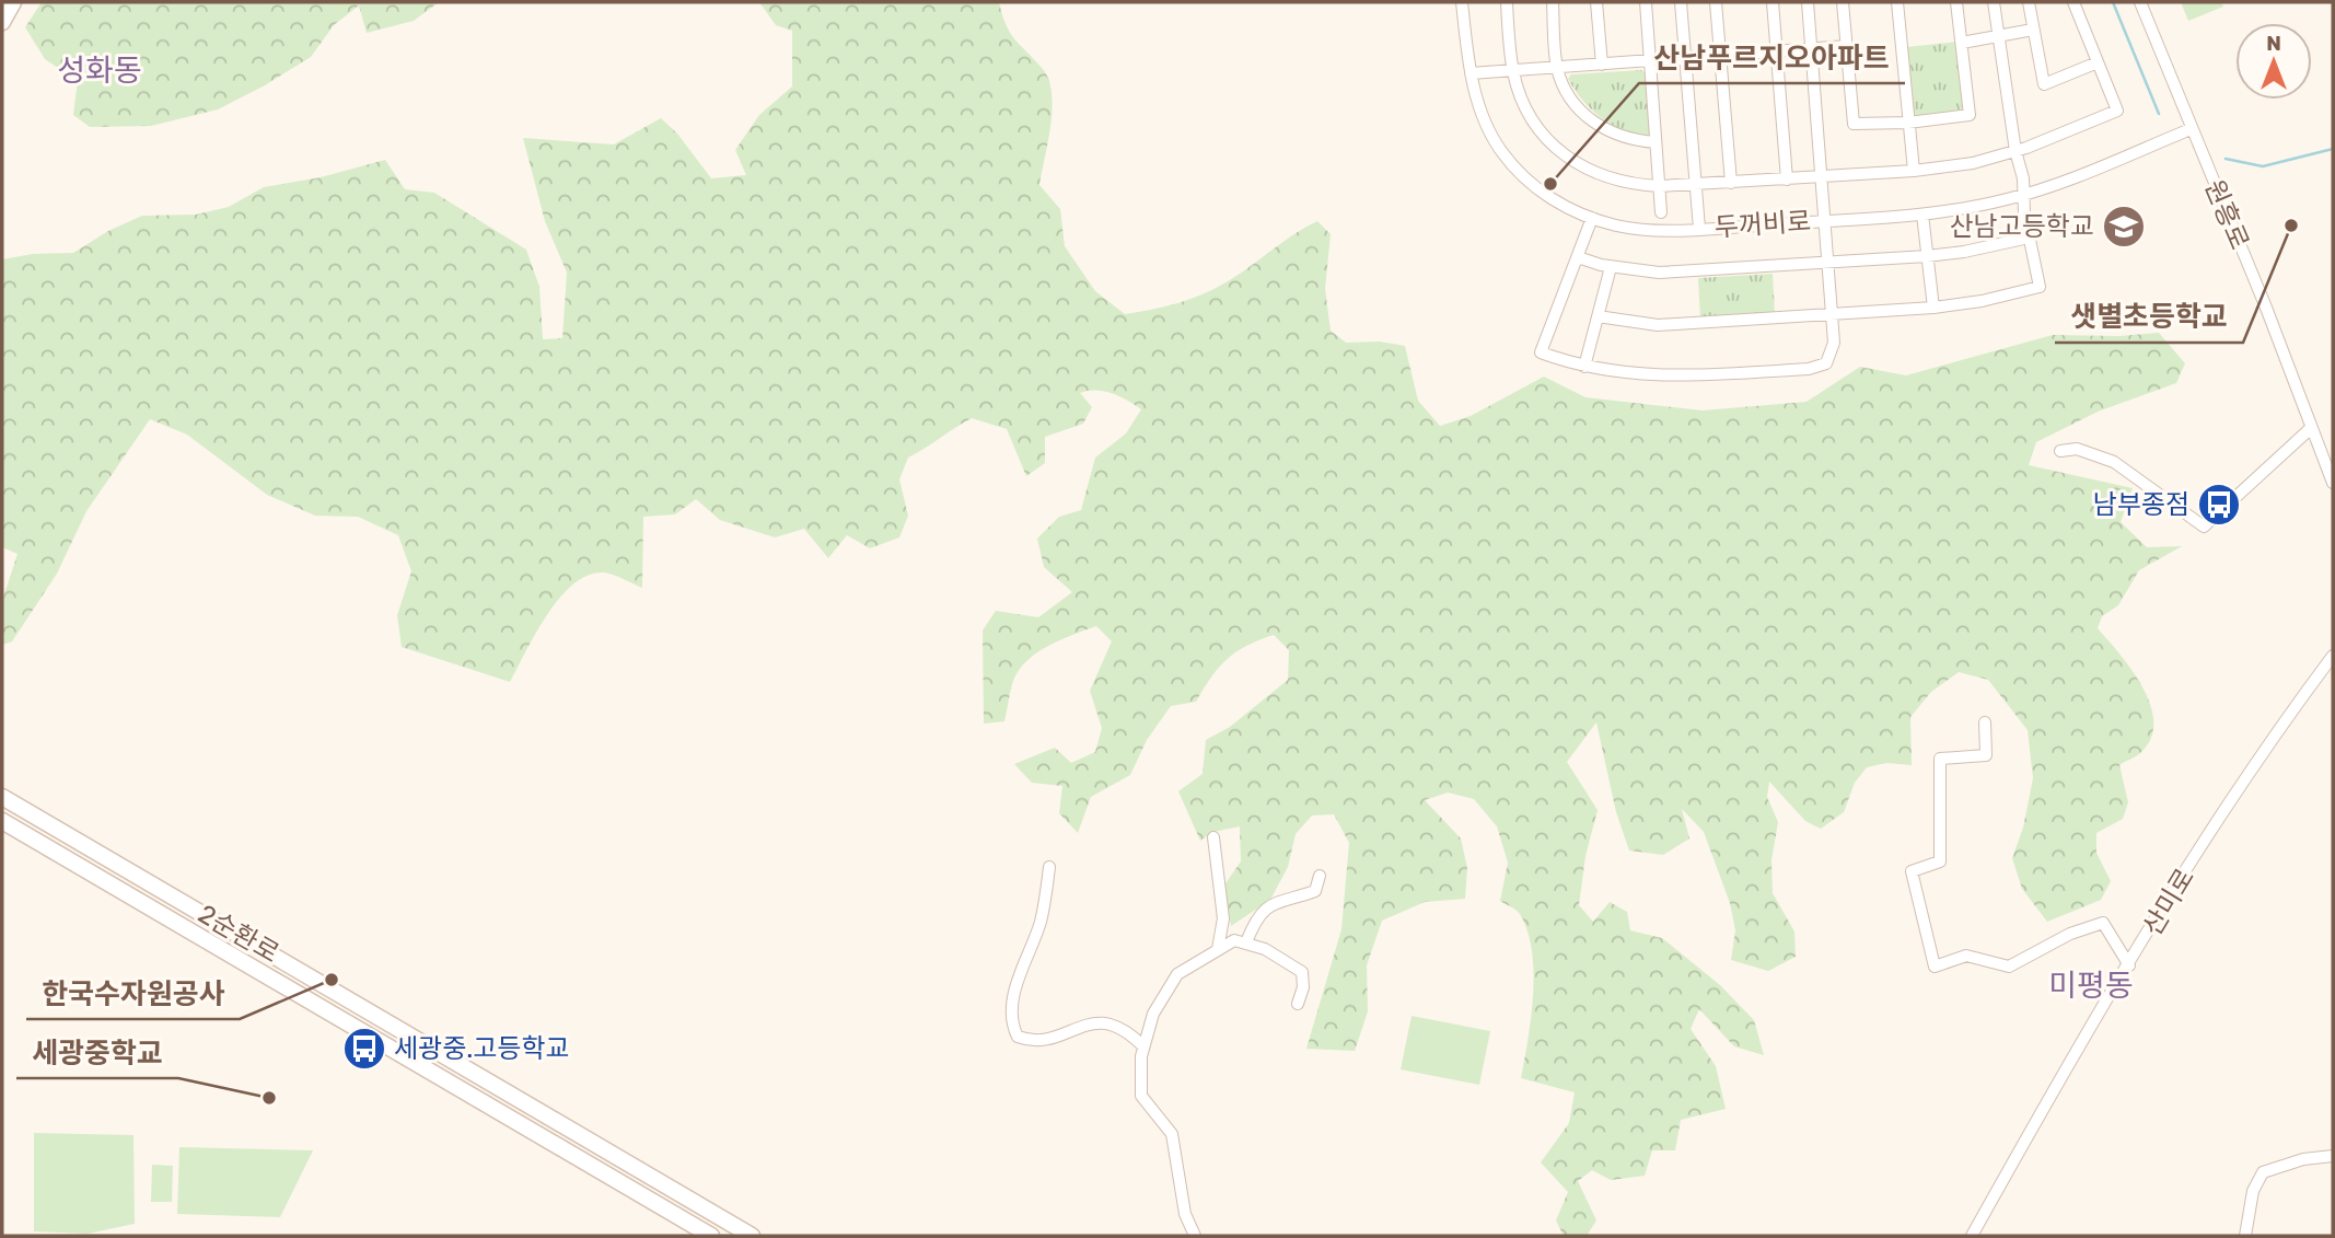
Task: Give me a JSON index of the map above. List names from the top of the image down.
{
  "streets": {
    "street": [
      "원흥로",
      "두꺼비로",
      "산미로",
      "2순환로"
    ]
  },
  "crossings": [
    ["원흥로", "두꺼비로"]
  ],
  "districts": ["성화동", "미평동"],
  "places": {
    "other": [
      "산남푸르지오아파트",
      "샛별초등학교",
      "한국수자원공사",
      "세광중학교"
    ],
    "school or university": ["산남고등학교"],
    "bus stop": ["남부종점", "세광중.고등학교"]
  },
  "north": "top"
}
